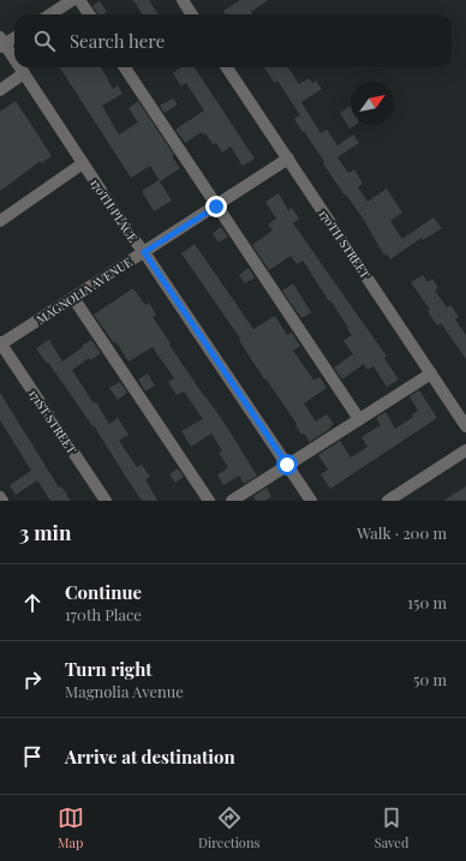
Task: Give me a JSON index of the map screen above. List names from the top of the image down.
{
  "streets": {
    "street": [
      "170TH PLACE",
      "170TH STREET",
      "MAGNOLIA AVENUE",
      "171ST STREET"
    ]
  },
  "crossings": [
    ["170TH PLACE", "MAGNOLIA AVENUE"],
    ["170TH STREET", "MAGNOLIA AVENUE"],
    ["MAGNOLIA AVENUE", "171ST STREET"]
  ],
  "north": "top right",
  "page": {
    "search": "Search here",
    "heading": ["3 min", "Walk · 200 m"],
    "list": [
      ["Continue", "170th Place", "150 m"],
      ["Turn right", "Magnolia Avenue", "50 m"],
      "Arrive at destination"
    ],
    "nav": ["Map", "Directions", "Saved"]
  }
}
